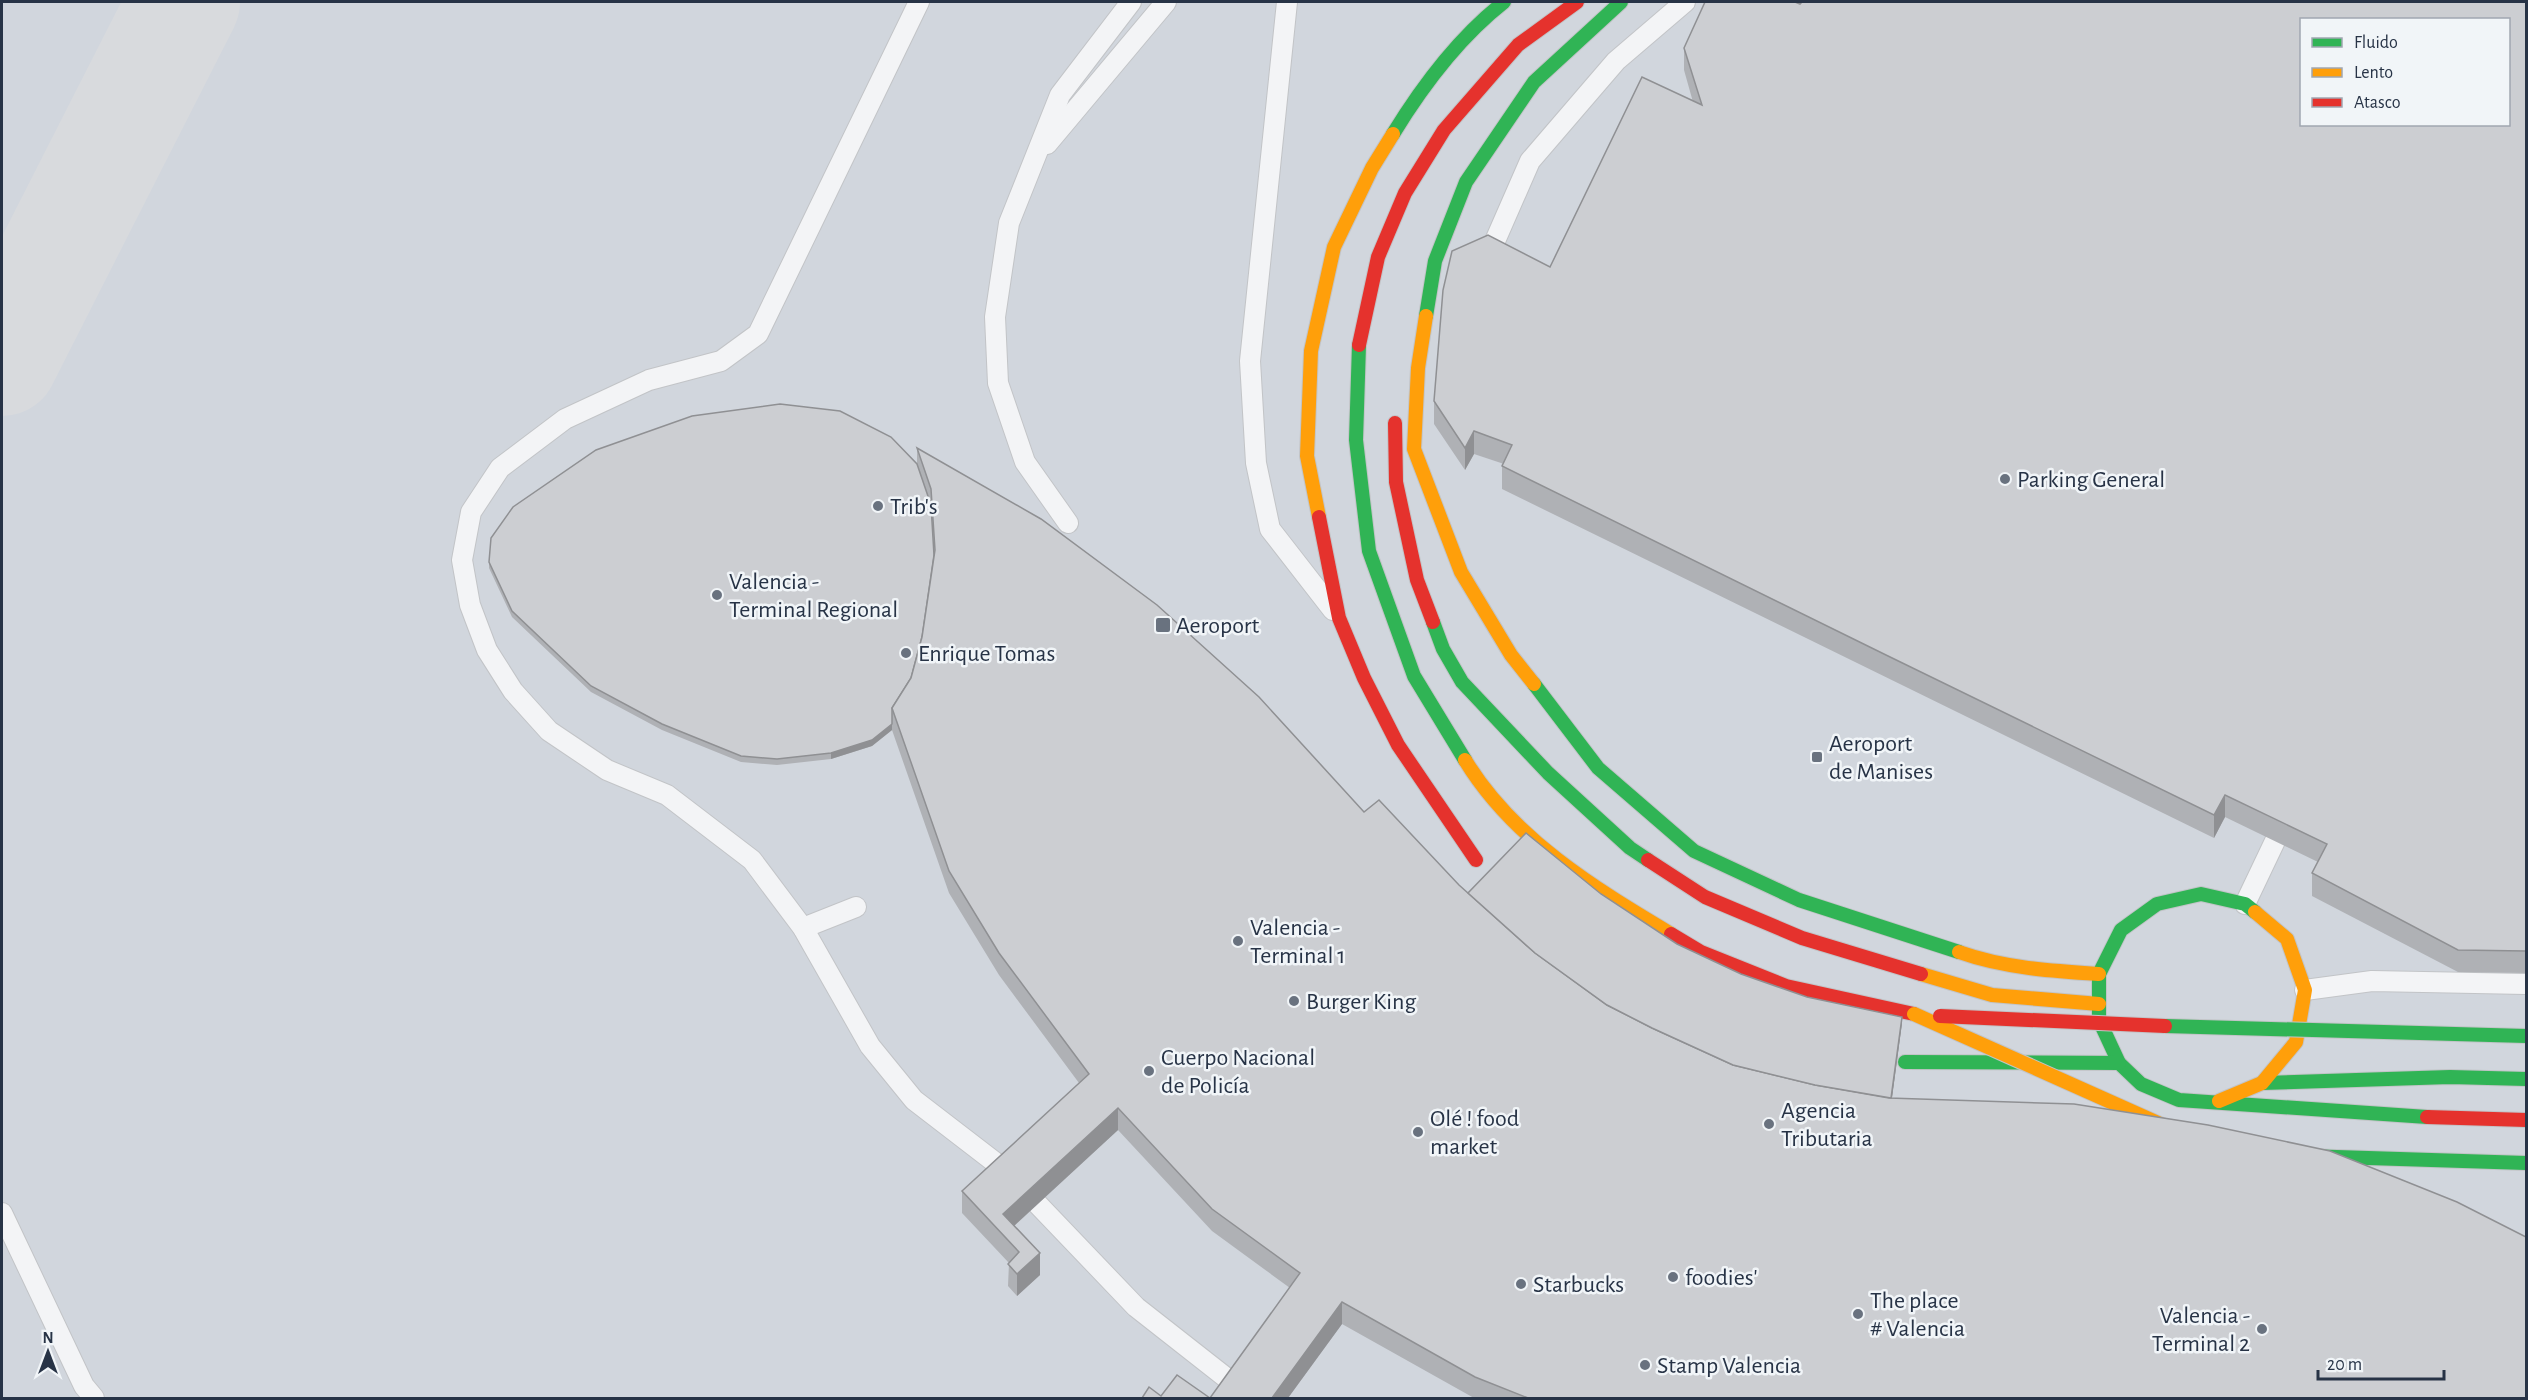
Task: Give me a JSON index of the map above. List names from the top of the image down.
{
  "places": {
    "other": [
      "Parking General",
      "Trib's",
      "Valencia - Terminal Regional",
      "Enrique Tomas",
      "Valencia - Terminal 1",
      "Burger King",
      "Cuerpo Nacional de Policía",
      "Agencia Tributaria",
      "Olé ! food market",
      "foodies'",
      "Starbucks",
      "The place # Valencia",
      "Valencia - Terminal 2",
      "Stamp Valencia"
    ],
    "transit": ["Aeroport", "Aeroport de Manises"]
  },
  "legend": ["Fluido", "Lento", "Atasco"],
  "scale_bar": "20 m",
  "north": "top"
}
